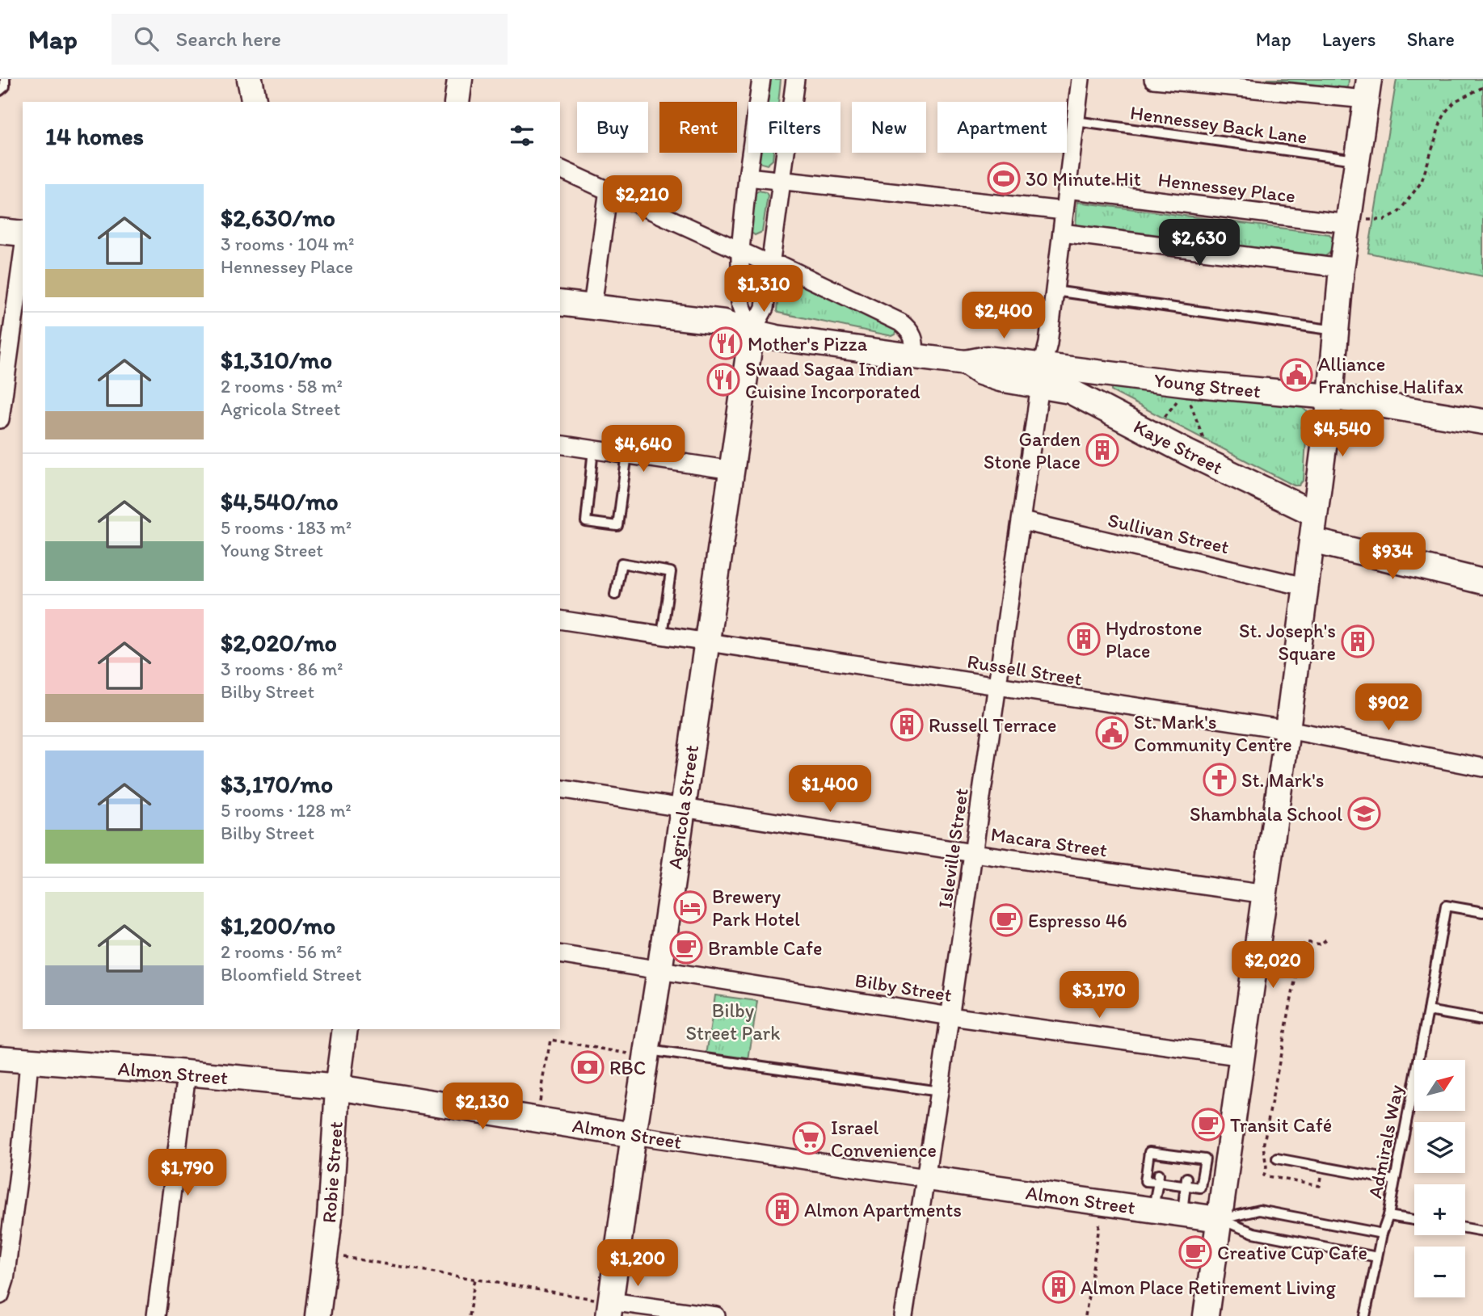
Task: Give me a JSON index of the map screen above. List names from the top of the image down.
{
  "streets": {
    "main road": [
      "Young Street",
      "Kaye Street",
      "Agricola Street",
      "Almon Street",
      "Robie Street"
    ],
    "street": [
      "Hennessey Place",
      "Sullivan Street",
      "Russell Street",
      "Macara Street",
      "Isleville Street",
      "Bilby Street"
    ],
    "lane": ["Hennessey Back Lane", "Admirals Way"]
  },
  "crossings": [
    ["Hennessey Back Lane", "Isleville Street"],
    ["Hennessey Place", "Isleville Street"],
    ["Young Street", "Kaye Street"],
    ["Young Street", "Agricola Street"],
    ["Young Street", "Isleville Street"],
    ["Kaye Street", "Isleville Street"],
    ["Sullivan Street", "Isleville Street"],
    ["Russell Street", "Agricola Street"],
    ["Russell Street", "Isleville Street"],
    ["Agricola Street", "Macara Street"],
    ["Agricola Street", "Bilby Street"],
    ["Agricola Street", "Almon Street"],
    ["Macara Street", "Isleville Street"],
    ["Isleville Street", "Bilby Street"],
    ["Isleville Street", "Almon Street"],
    ["Almon Street", "Robie Street"]
  ],
  "parks": ["Bilby Street Park"],
  "places": {
    "sports": ["30 Minute Hit"],
    "restaurant": ["Mother's Pizza", "Swaad Sagaa Indian Cuisine Incorporated"],
    "public building": ["Alliance Franchise Halifax", "St. Mark's Community Centre"],
    "building": [
      "Garden Stone Place",
      "Hydrostone Place",
      "St. Joseph's Square",
      "Russell Terrace",
      "Almon Apartments",
      "Almon Place Retirement Living"
    ],
    "church": ["St. Mark's"],
    "school or university": ["Shambhala School"],
    "hotel": ["Brewery Park Hotel"],
    "cafe": [
      "Espresso 46",
      "Bramble Cafe",
      "Transit Café",
      "Creative Cup Cafe"
    ],
    "bank": ["RBC"],
    "supermarket": ["Israel Convenience"]
  },
  "north": "top right",
  "page": {
    "header": "Map",
    "search": "Search here",
    "nav": ["Map", "Layers", "Share"],
    "chip": [
      "Buy",
      "Rent",
      "Filters",
      "New",
      "Apartment"
    ],
    "heading": "14 homes",
    "list": [
      {
        "name": "$2,630/mo",
        "note": "3 rooms · 104 m² · Hennessey Place"
      },
      {
        "name": "$1,310/mo",
        "note": "2 rooms · 58 m² · Agricola Street"
      },
      {
        "name": "$4,540/mo",
        "note": "5 rooms · 183 m² · Young Street"
      },
      {
        "name": "$2,020/mo",
        "note": "3 rooms · 86 m² · Bilby Street"
      },
      {
        "name": "$3,170/mo",
        "note": "5 rooms · 128 m² · Bilby Street"
      },
      {
        "name": "$1,200/mo",
        "note": "2 rooms · 56 m² · Bloomfield Street"
      }
    ],
    "price": [
      "$2,210",
      "$2,630",
      "$1,310",
      "$2,400",
      "$4,540",
      "$4,640",
      "$934",
      "$902",
      "$1,400",
      "$2,020",
      "$3,170",
      "$2,130",
      "$1,790",
      "$1,200"
    ],
    "map_buttons": ["+", "−"]
  }
}
